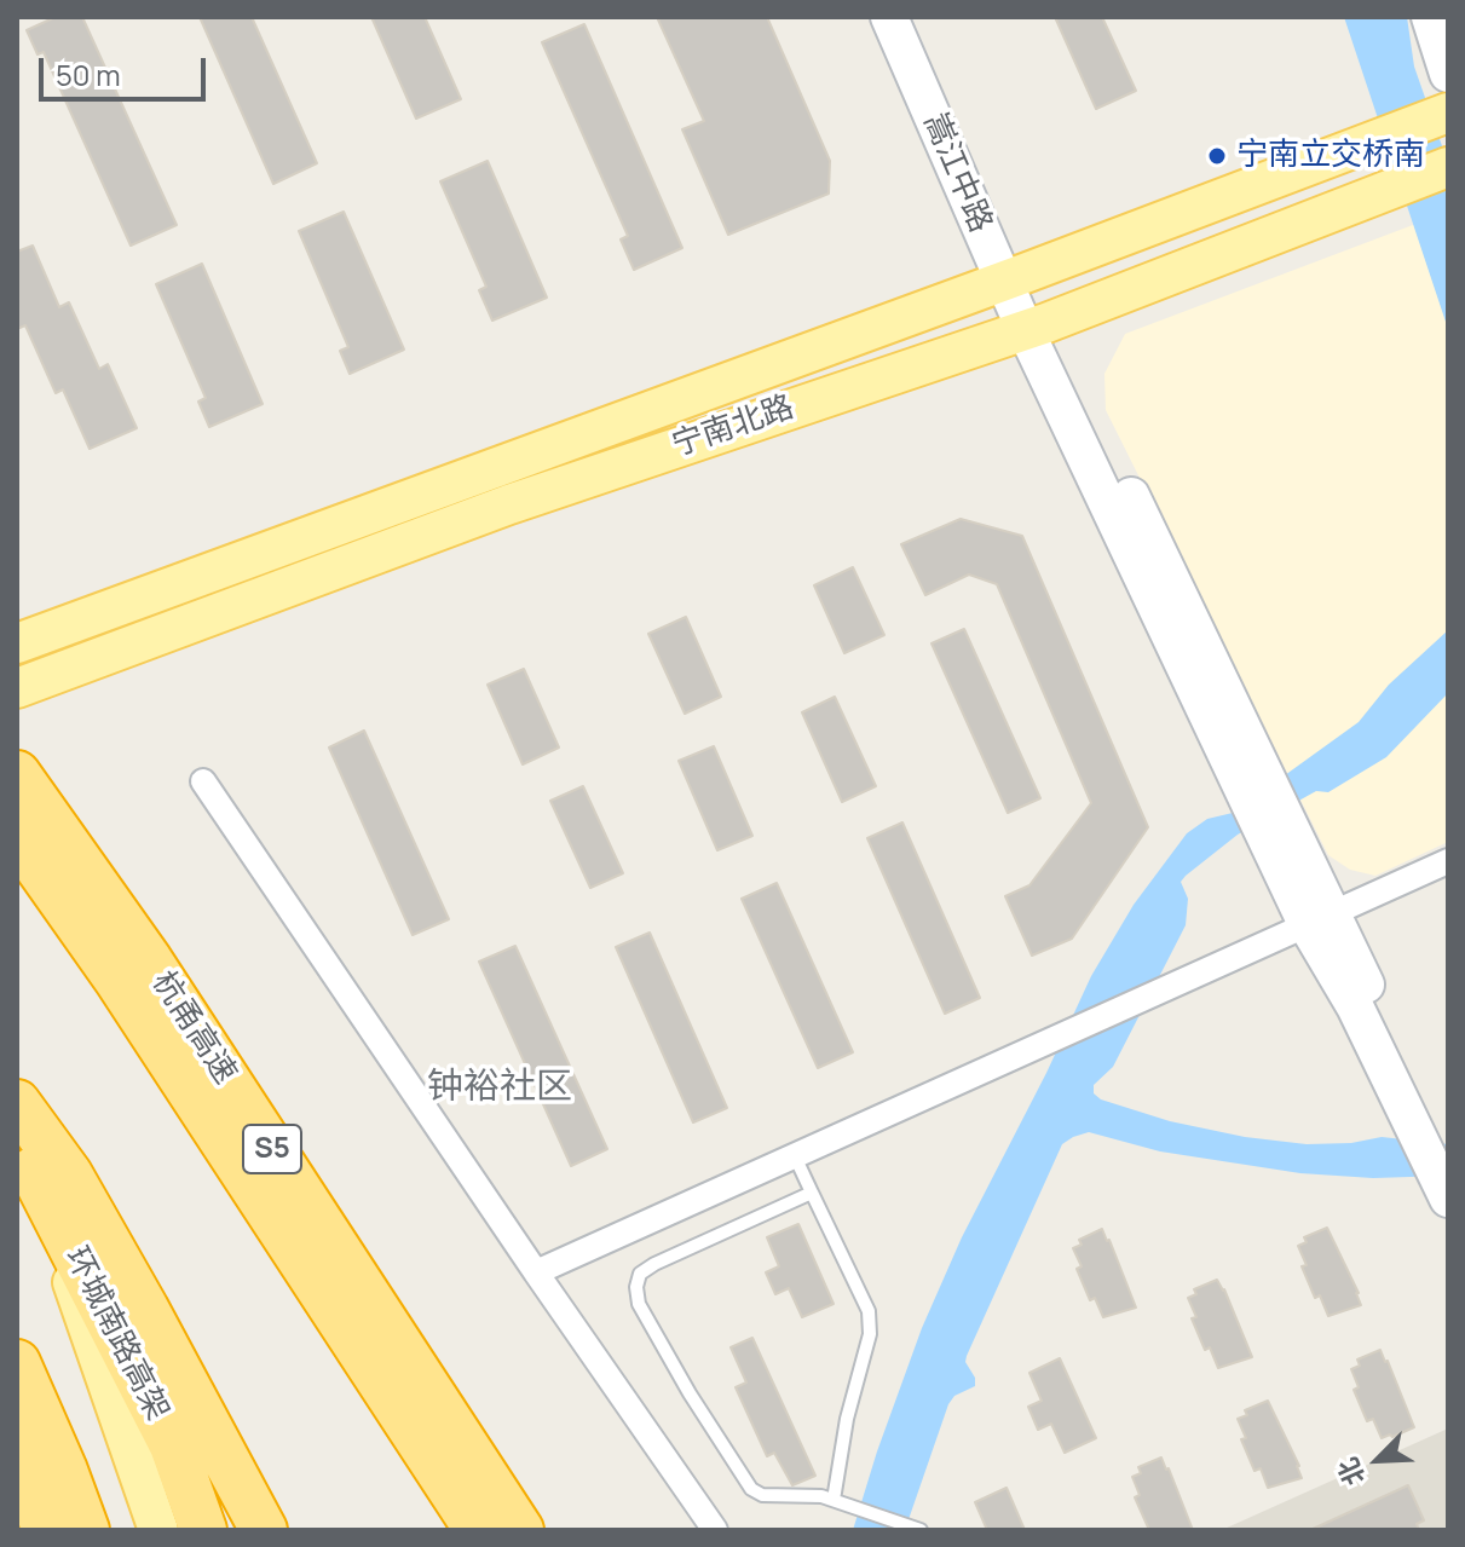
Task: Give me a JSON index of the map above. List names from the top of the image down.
{
  "streets": {
    "highway": ["杭甬高速", "S5", "环城南路高架"],
    "main road": ["宁南北路"],
    "street": ["嵩江中路"]
  },
  "crossings": [
    ["嵩江中路", "宁南北路"]
  ],
  "districts": ["钟裕社区"],
  "places": ["宁南立交桥南"],
  "scale_bar": "50 m",
  "north": "bottom left"
}
